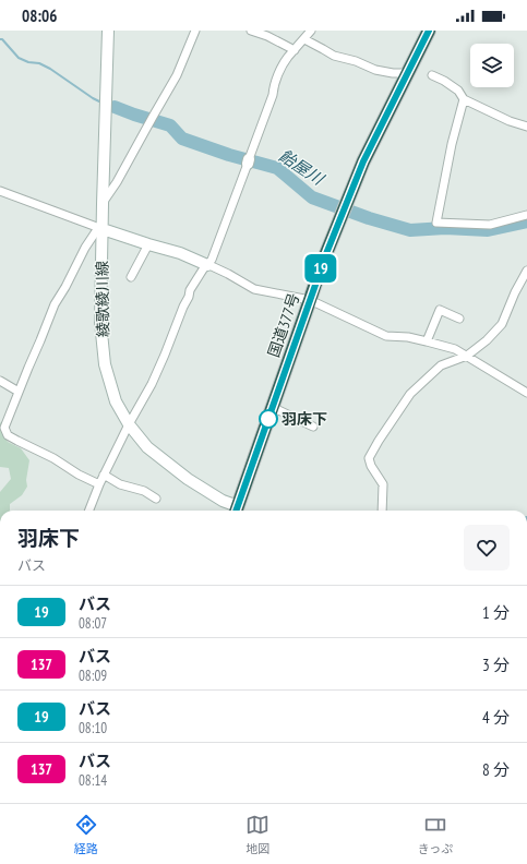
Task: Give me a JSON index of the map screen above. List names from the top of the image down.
{
  "streets": {
    "highway": ["国道377号"],
    "main road": ["綾歌綾川線"]
  },
  "crossings": [
    ["綾歌綾川線", "国道377号"]
  ],
  "water": ["飴屋川"],
  "places": ["羽床下"],
  "lines": ["bus line 19"],
  "page": {
    "status": "08:06",
    "on_map": "19",
    "heading": ["羽床下", "バス"],
    "list": [
      {
        "mark": "19",
        "name": "バス",
        "note": "08:07",
        "value": "1 分"
      },
      {
        "mark": "137",
        "name": "バス",
        "note": "08:09",
        "value": "3 分"
      },
      {
        "mark": "19",
        "name": "バス",
        "note": "08:10",
        "value": "4 分"
      },
      {
        "mark": "137",
        "name": "バス",
        "note": "08:14",
        "value": "8 分"
      }
    ],
    "tabs": ["経路", "地図", "きっぷ"]
  }
}
